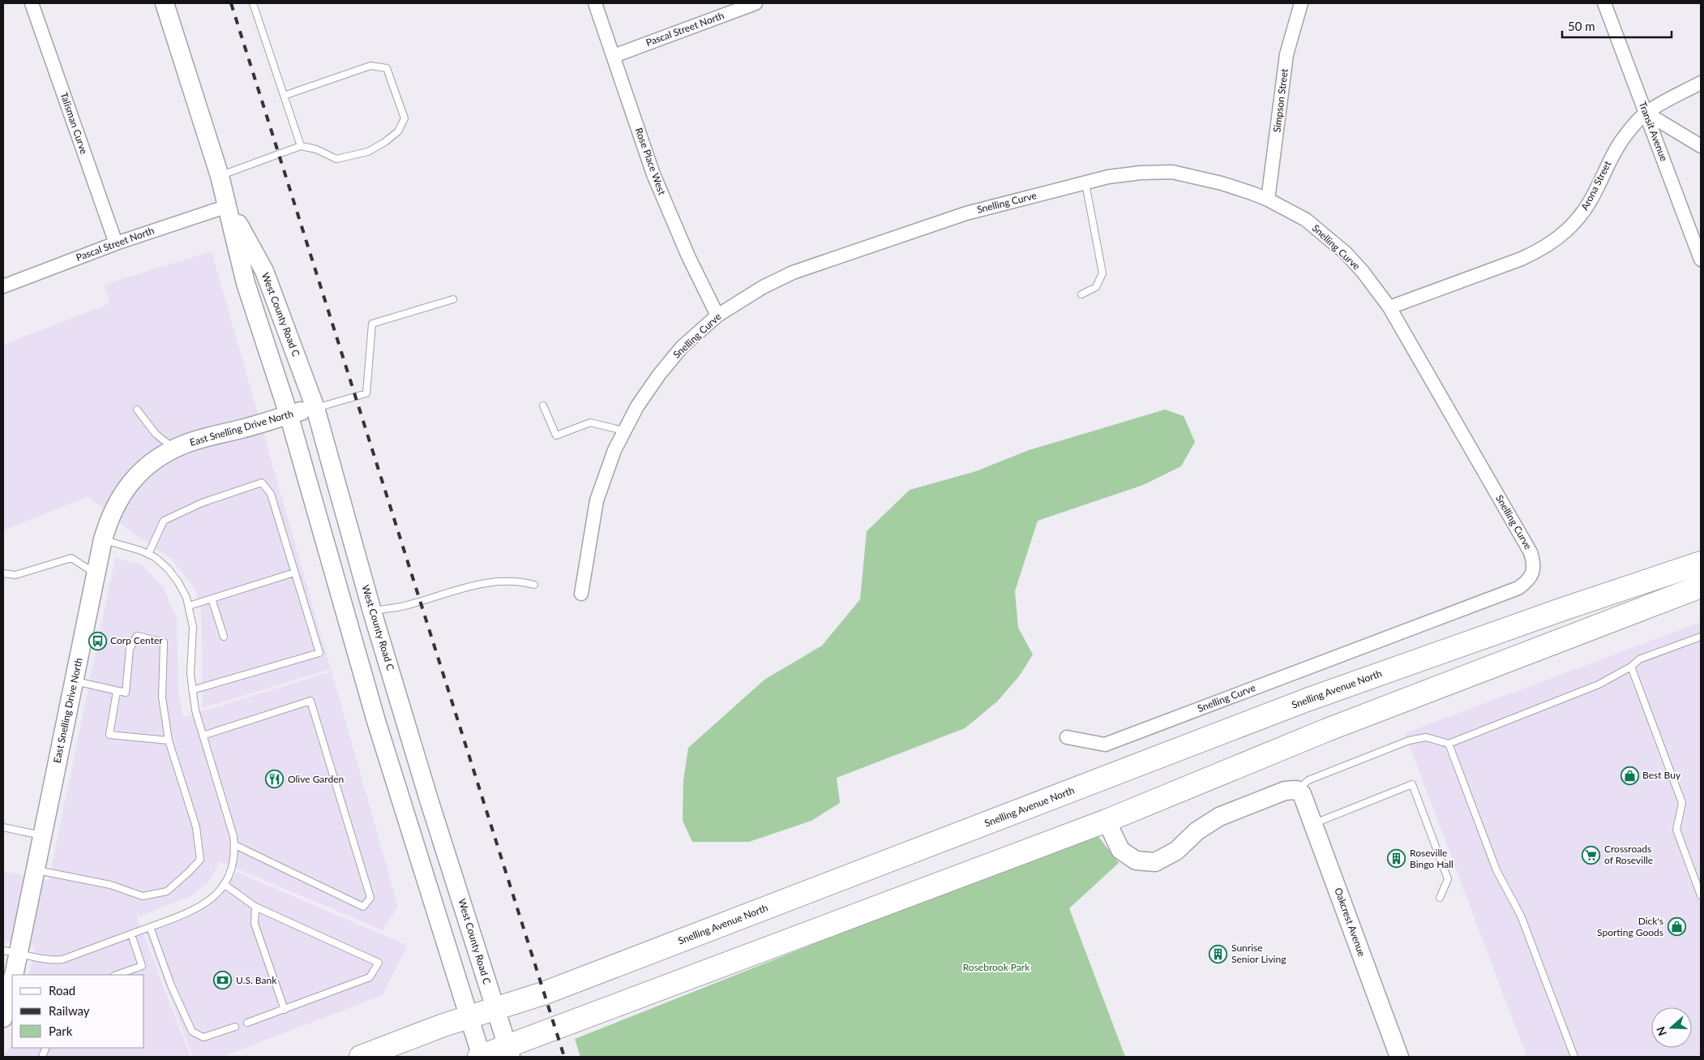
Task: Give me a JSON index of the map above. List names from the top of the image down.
{
  "streets": {
    "highway": ["Snelling Avenue North"],
    "main road": ["West County Road C", "East Snelling Drive North", "Oakcrest Avenue"],
    "street": [
      "Pascal Street North",
      "Simpson Street",
      "Talisman Curve",
      "Transit Avenue",
      "Rose Place West",
      "Arona Street",
      "Snelling Curve"
    ]
  },
  "crossings": [
    ["Pascal Street North", "Talisman Curve"],
    ["Pascal Street North", "Rose Place West"],
    ["Pascal Street North", "West County Road C"],
    ["Simpson Street", "Snelling Curve"],
    ["Transit Avenue", "Arona Street"],
    ["Rose Place West", "Snelling Curve"],
    ["Arona Street", "Snelling Curve"],
    ["West County Road C", "East Snelling Drive North"],
    ["West County Road C", "Snelling Avenue North"]
  ],
  "parks": ["Rosebrook Park"],
  "places": {
    "bus stop": ["Corp Center"],
    "shop": ["Best Buy", "Dick's Sporting Goods"],
    "restaurant": ["Olive Garden"],
    "supermarket": ["Crossroads of Roseville"],
    "building": ["Roseville Bingo Hall", "Sunrise Senior Living"],
    "bank": ["U.S. Bank"]
  },
  "legend": ["Road", "Railway", "Park"],
  "scale_bar": "50 m",
  "north": "left"
}
